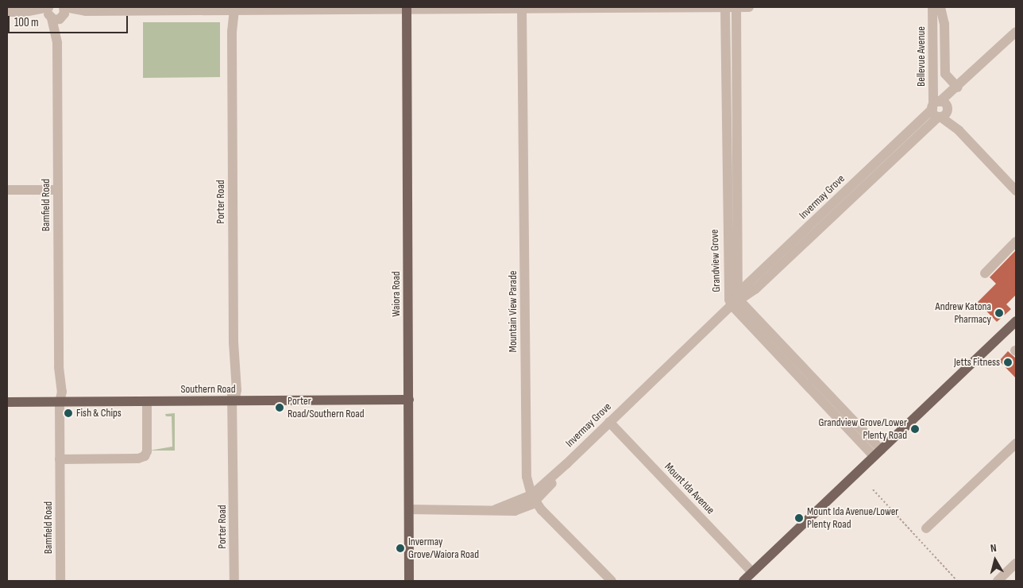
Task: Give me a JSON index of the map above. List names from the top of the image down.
{
  "streets": {
    "main road": ["Waiora Road", "Southern Road"],
    "street": [
      "Bellevue Avenue",
      "Invermay Grove",
      "Porter Road",
      "Bamfield Road",
      "Grandview Grove",
      "Mountain View Parade",
      "Mount Ida Avenue"
    ]
  },
  "crossings": [
    ["Bellevue Avenue", "Invermay Grove"],
    ["Invermay Grove", "Grandview Grove"],
    ["Invermay Grove", "Waiora Road"],
    ["Invermay Grove", "Mountain View Parade"],
    ["Invermay Grove", "Mount Ida Avenue"],
    ["Porter Road", "Southern Road"],
    ["Bamfield Road", "Southern Road"],
    ["Waiora Road", "Southern Road"]
  ],
  "places": [
    "Andrew Katona Pharmacy",
    "Jetts Fitness",
    "Porter Road/Southern Road",
    "Fish & Chips",
    "Grandview Grove/Lower Plenty Road",
    "Mount Ida Avenue/Lower Plenty Road",
    "Invermay Grove/Waiora Road"
  ],
  "scale_bar": "100 m",
  "north": "top"
}
